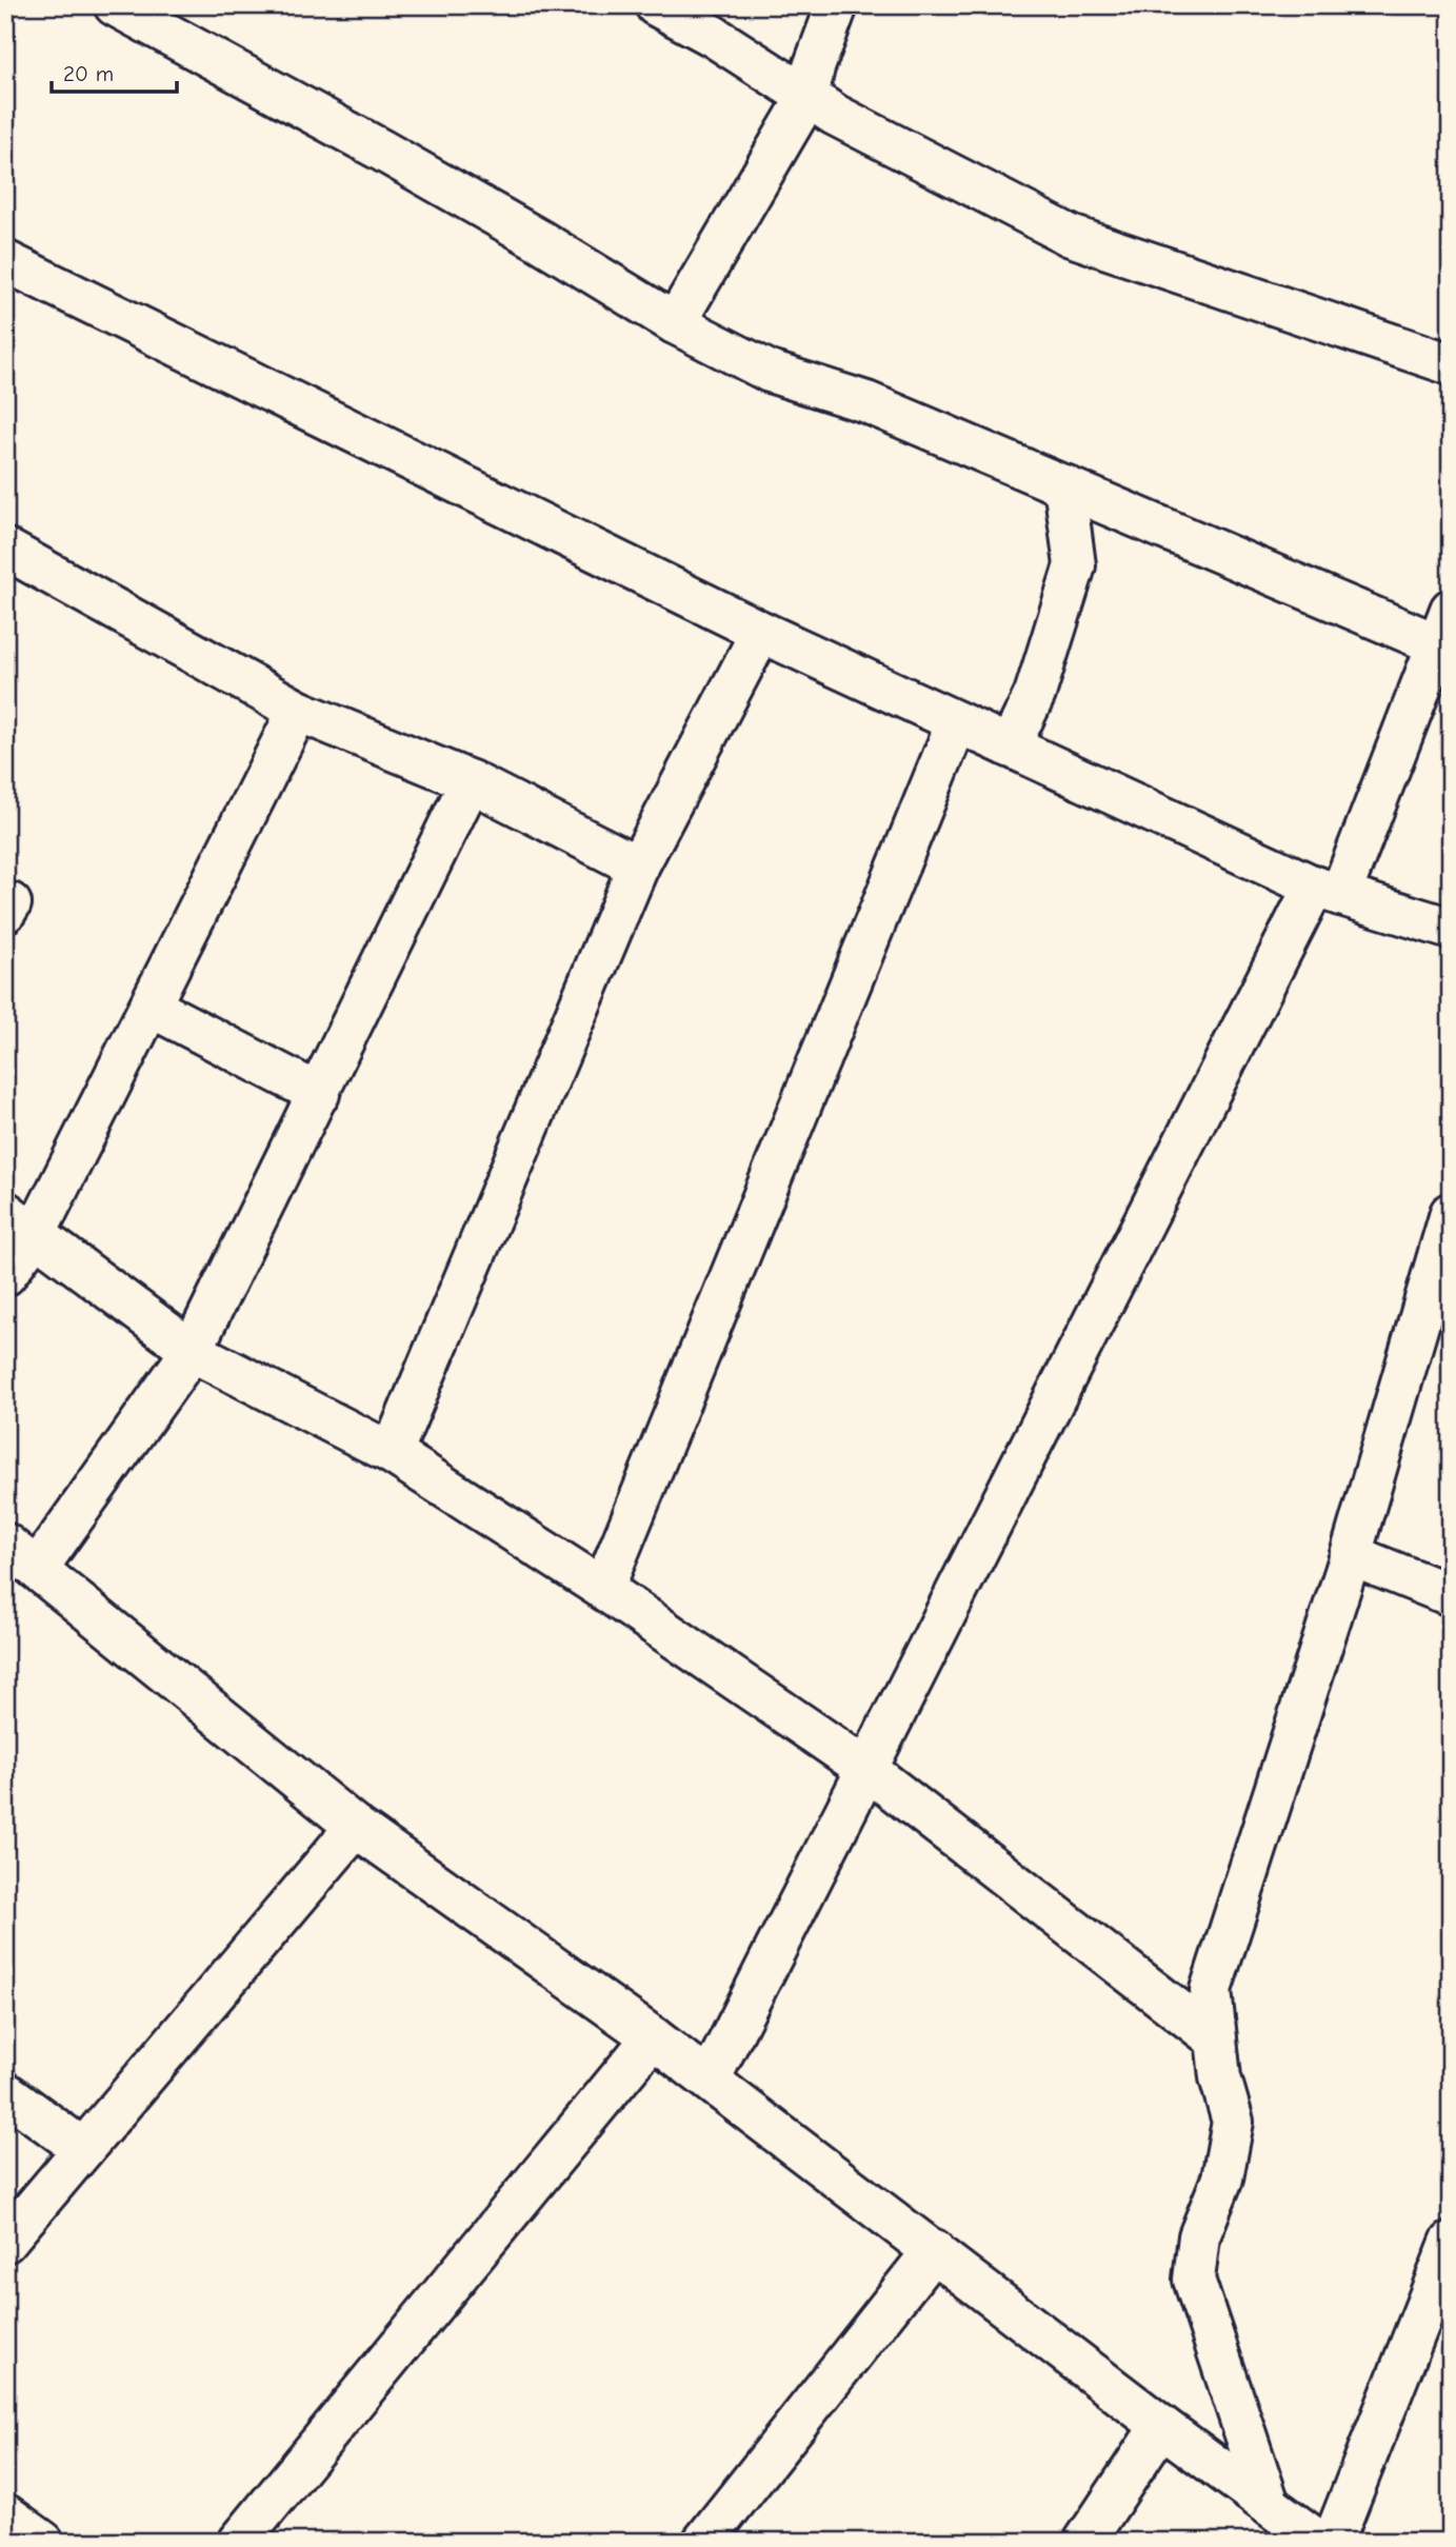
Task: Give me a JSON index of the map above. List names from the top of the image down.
{
  "scale_bar": "20 m"
}
